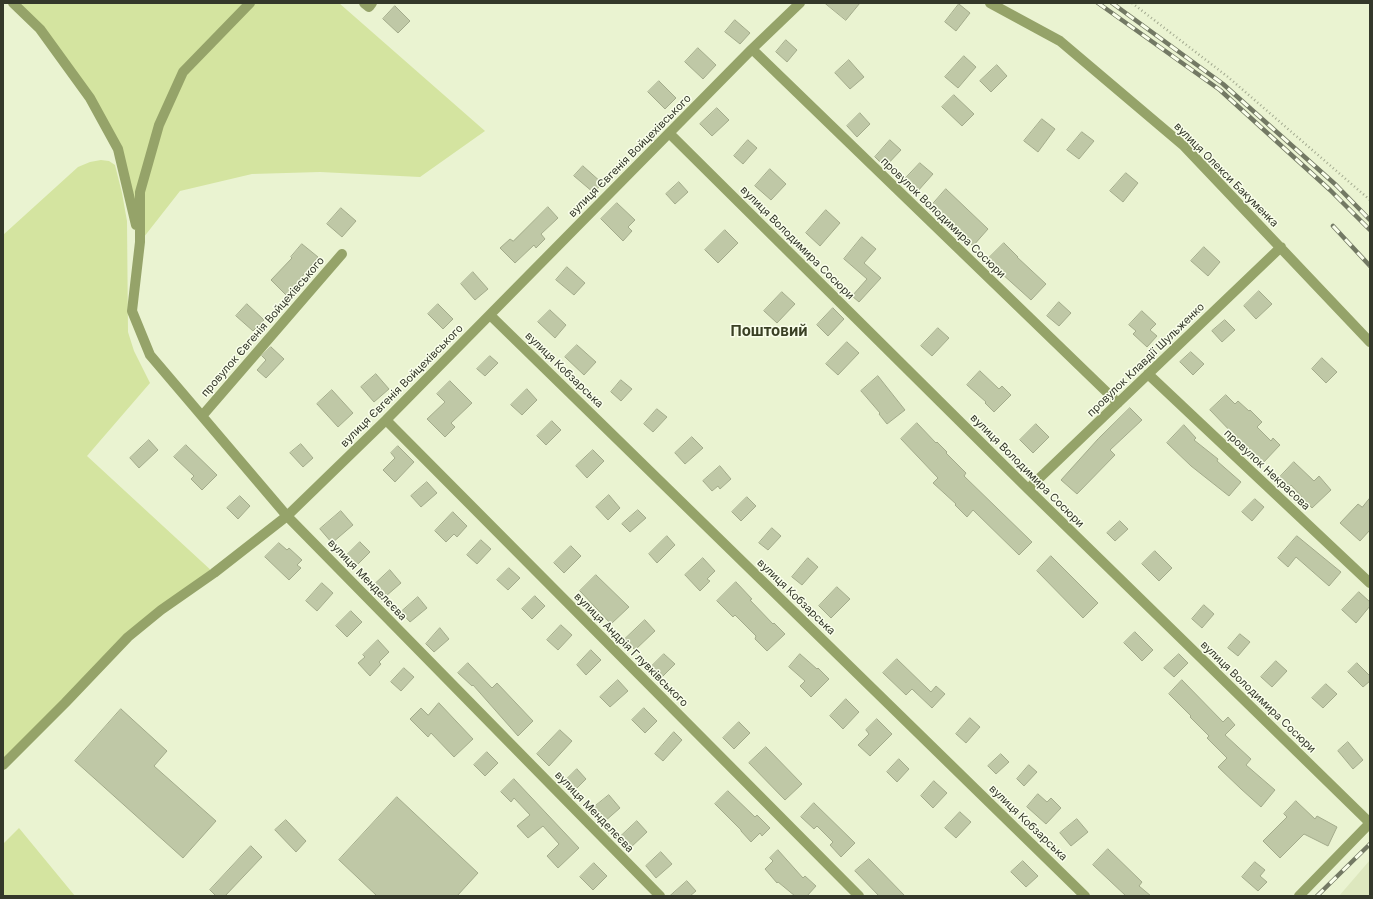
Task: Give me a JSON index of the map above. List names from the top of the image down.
{
  "streets": {
    "street": [
      "вулиця Євгенія Войцехівського",
      "вулиця Олекси Бакуменка",
      "провулок Володимира Сосюри",
      "вулиця Володимира Сосюри",
      "провулок Євгенія Войцехівського",
      "провулок Клавдії Шульженко",
      "вулиця Кобзарська",
      "провулок Некрасова",
      "вулиця Менделєєва",
      "вулиця Андрія Глувківського"
    ]
  },
  "crossings": [
    ["вулиця Євгенія Войцехівського", "провулок Володимира Сосюри"],
    ["вулиця Євгенія Войцехівського", "вулиця Володимира Сосюри"],
    ["вулиця Євгенія Войцехівського", "вулиця Кобзарська"],
    ["вулиця Євгенія Войцехівського", "вулиця Менделєєва"],
    ["вулиця Євгенія Войцехівського", "вулиця Андрія Глувківського"],
    ["вулиця Олекси Бакуменка", "провулок Клавдії Шульженко"],
    ["провулок Володимира Сосюри", "провулок Клавдії Шульженко"],
    ["вулиця Володимира Сосюри", "провулок Клавдії Шульженко"],
    ["провулок Євгенія Войцехівського", "вулиця Менделєєва"],
    ["провулок Клавдії Шульженко", "провулок Некрасова"]
  ],
  "districts": ["Поштовий"]
}
